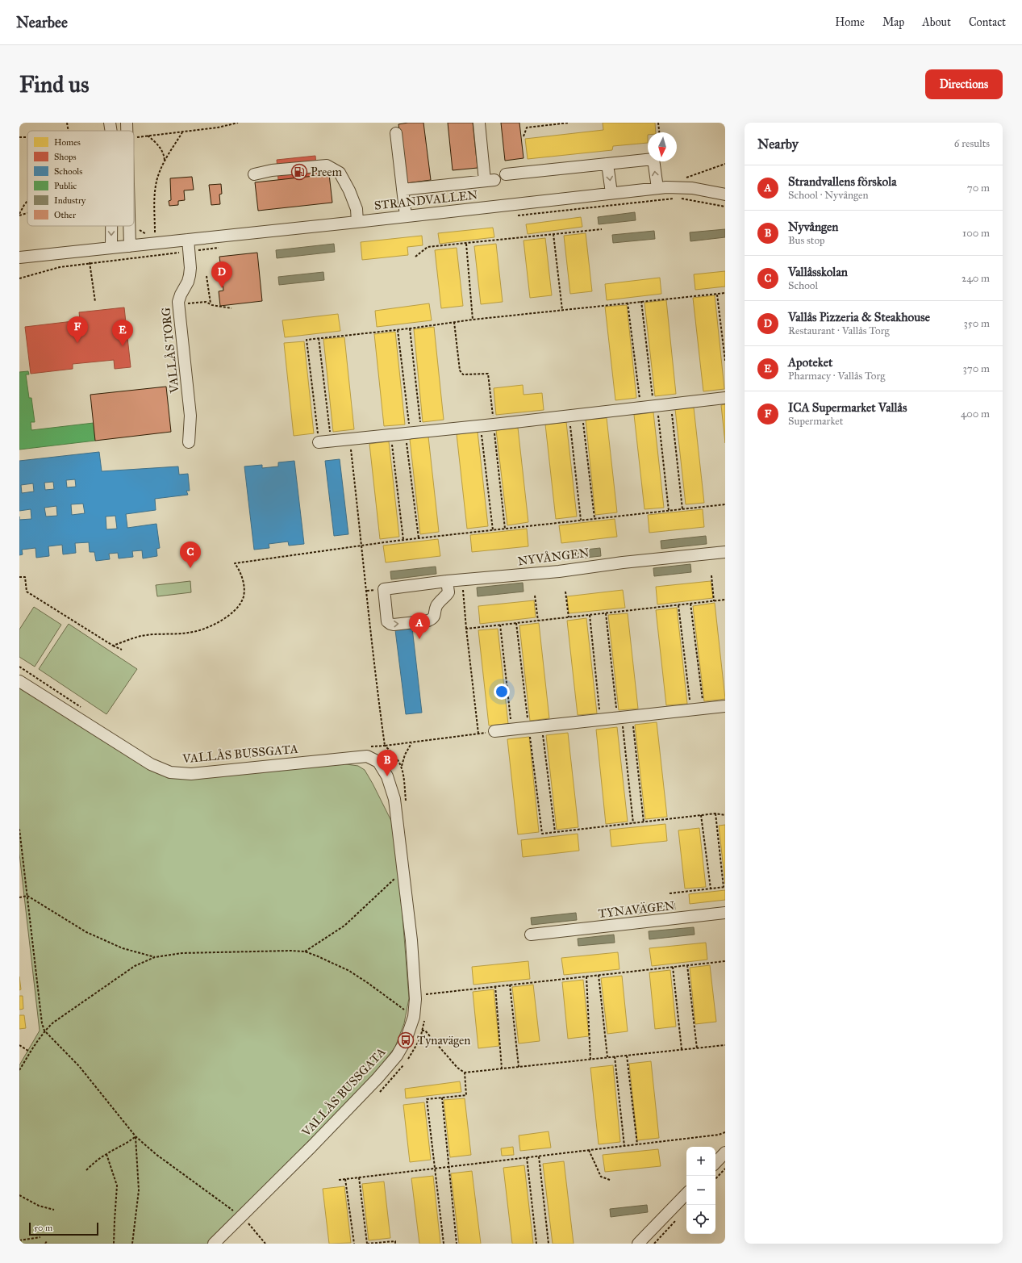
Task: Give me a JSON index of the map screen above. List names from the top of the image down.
{
  "streets": {
    "street": [
      "STRANDVALLEN",
      "VALLÅS TORG",
      "NYVÅNGEN",
      "VALLÅS BUSSGATA",
      "TYNAVÄGEN"
    ]
  },
  "crossings": [
    ["STRANDVALLEN", "VALLÅS TORG"]
  ],
  "places": {
    "fuel station": ["Preem"],
    "bus stop": ["Tynavägen"]
  },
  "legend": [
    "Homes",
    "Shops",
    "Schools",
    "Public",
    "Industry",
    "Other"
  ],
  "scale_bar": "50 m",
  "north": "bottom",
  "page": {
    "header": "Nearbee",
    "nav": [
      "Home",
      "Map",
      "About",
      "Contact"
    ],
    "buttons": "Directions",
    "title": "Find us",
    "heading": ["Nearby", "6 results"],
    "list": [
      {
        "mark": "A",
        "name": "Strandvallens förskola",
        "note": "School · Nyvången",
        "value": "70 m"
      },
      {
        "mark": "B",
        "name": "Nyvången",
        "note": "Bus stop",
        "value": "100 m"
      },
      {
        "mark": "C",
        "name": "Vallåsskolan",
        "note": "School",
        "value": "240 m"
      },
      {
        "mark": "D",
        "name": "Vallås Pizzeria & Steakhouse",
        "note": "Restaurant · Vallås Torg",
        "value": "350 m"
      },
      {
        "mark": "E",
        "name": "Apoteket",
        "note": "Pharmacy · Vallås Torg",
        "value": "370 m"
      },
      {
        "mark": "F",
        "name": "ICA Supermarket Vallås",
        "note": "Supermarket",
        "value": "400 m"
      }
    ],
    "pins": [
      "D",
      "F",
      "E",
      "C",
      "A",
      "B"
    ],
    "map_buttons": ["+", "−"],
    "scale": "50 m"
  }
}
